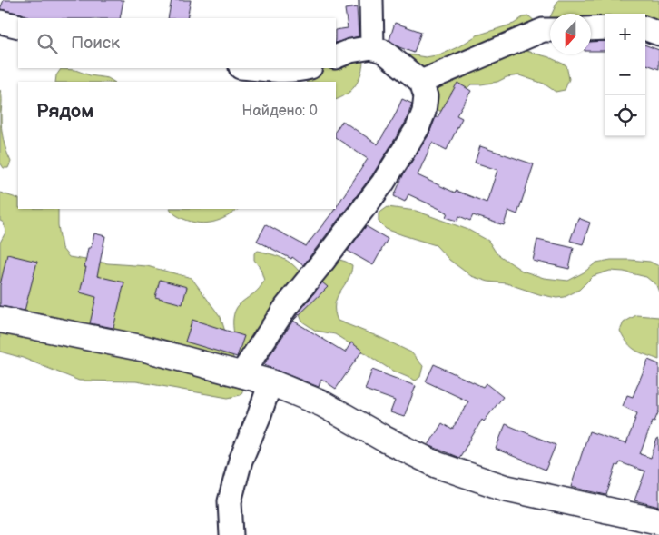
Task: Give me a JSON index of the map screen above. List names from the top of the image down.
{
  "north": "bottom",
  "page": {
    "map_buttons": ["+", "−"],
    "search": "Поиск",
    "heading": ["Рядом", "Найдено: 0"]
  }
}
